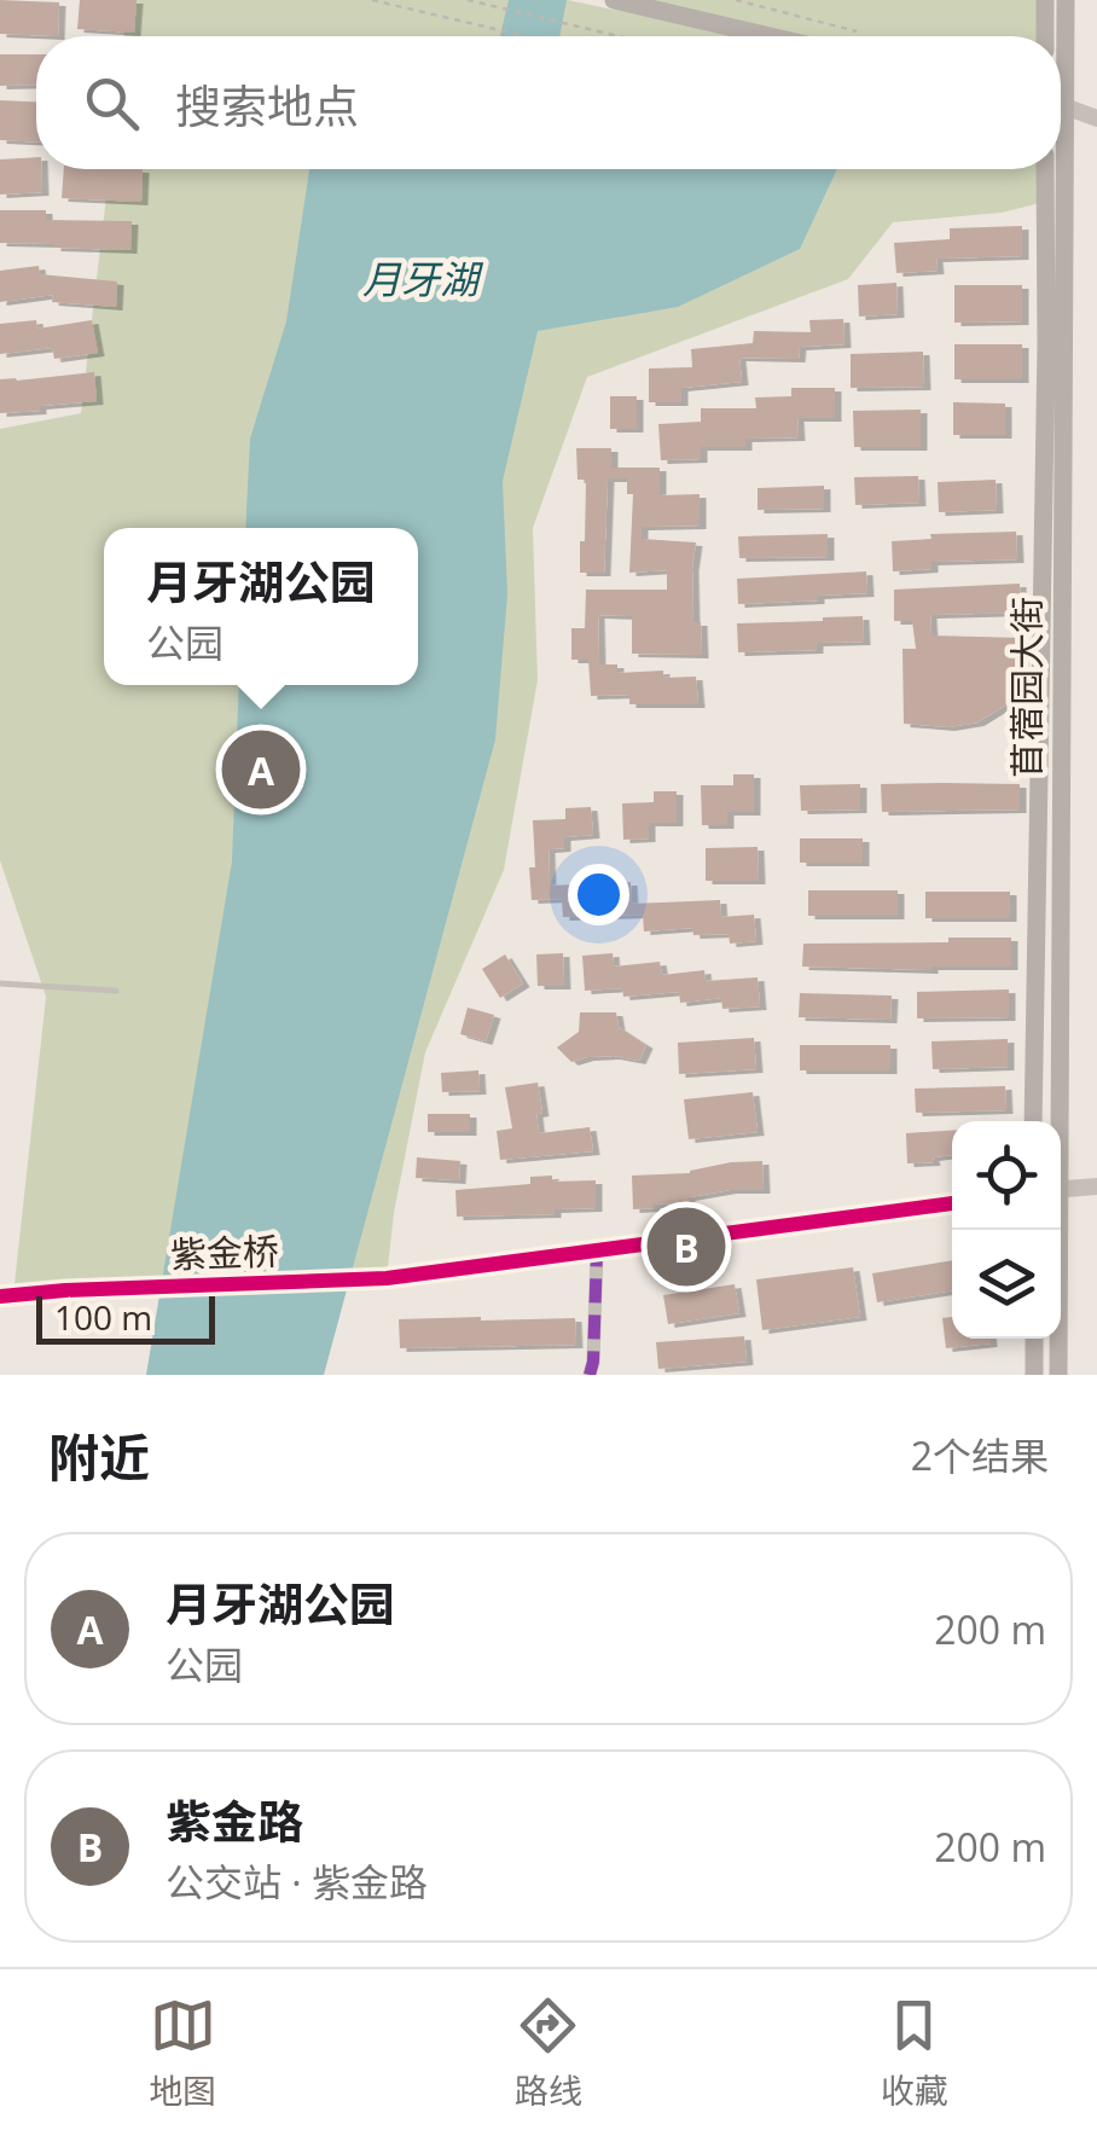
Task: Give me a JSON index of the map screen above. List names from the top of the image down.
{
  "streets": {
    "main road": ["苜蓿园大街"],
    "street": ["紫金桥"]
  },
  "water": ["月牙湖"],
  "scale_bar": "100 m",
  "page": {
    "search": "搜索地点",
    "popup": ["月牙湖公园", "公园"],
    "pins": ["A", "B"],
    "scale": "100 m",
    "heading": ["附近", "2个结果"],
    "list": [
      {
        "mark": "A",
        "name": "月牙湖公园",
        "note": "公园",
        "value": "200 m"
      },
      {
        "mark": "B",
        "name": "紫金路",
        "note": "公交站 · 紫金路",
        "value": "200 m"
      }
    ],
    "nav": ["地图", "路线", "收藏"]
  }
}
